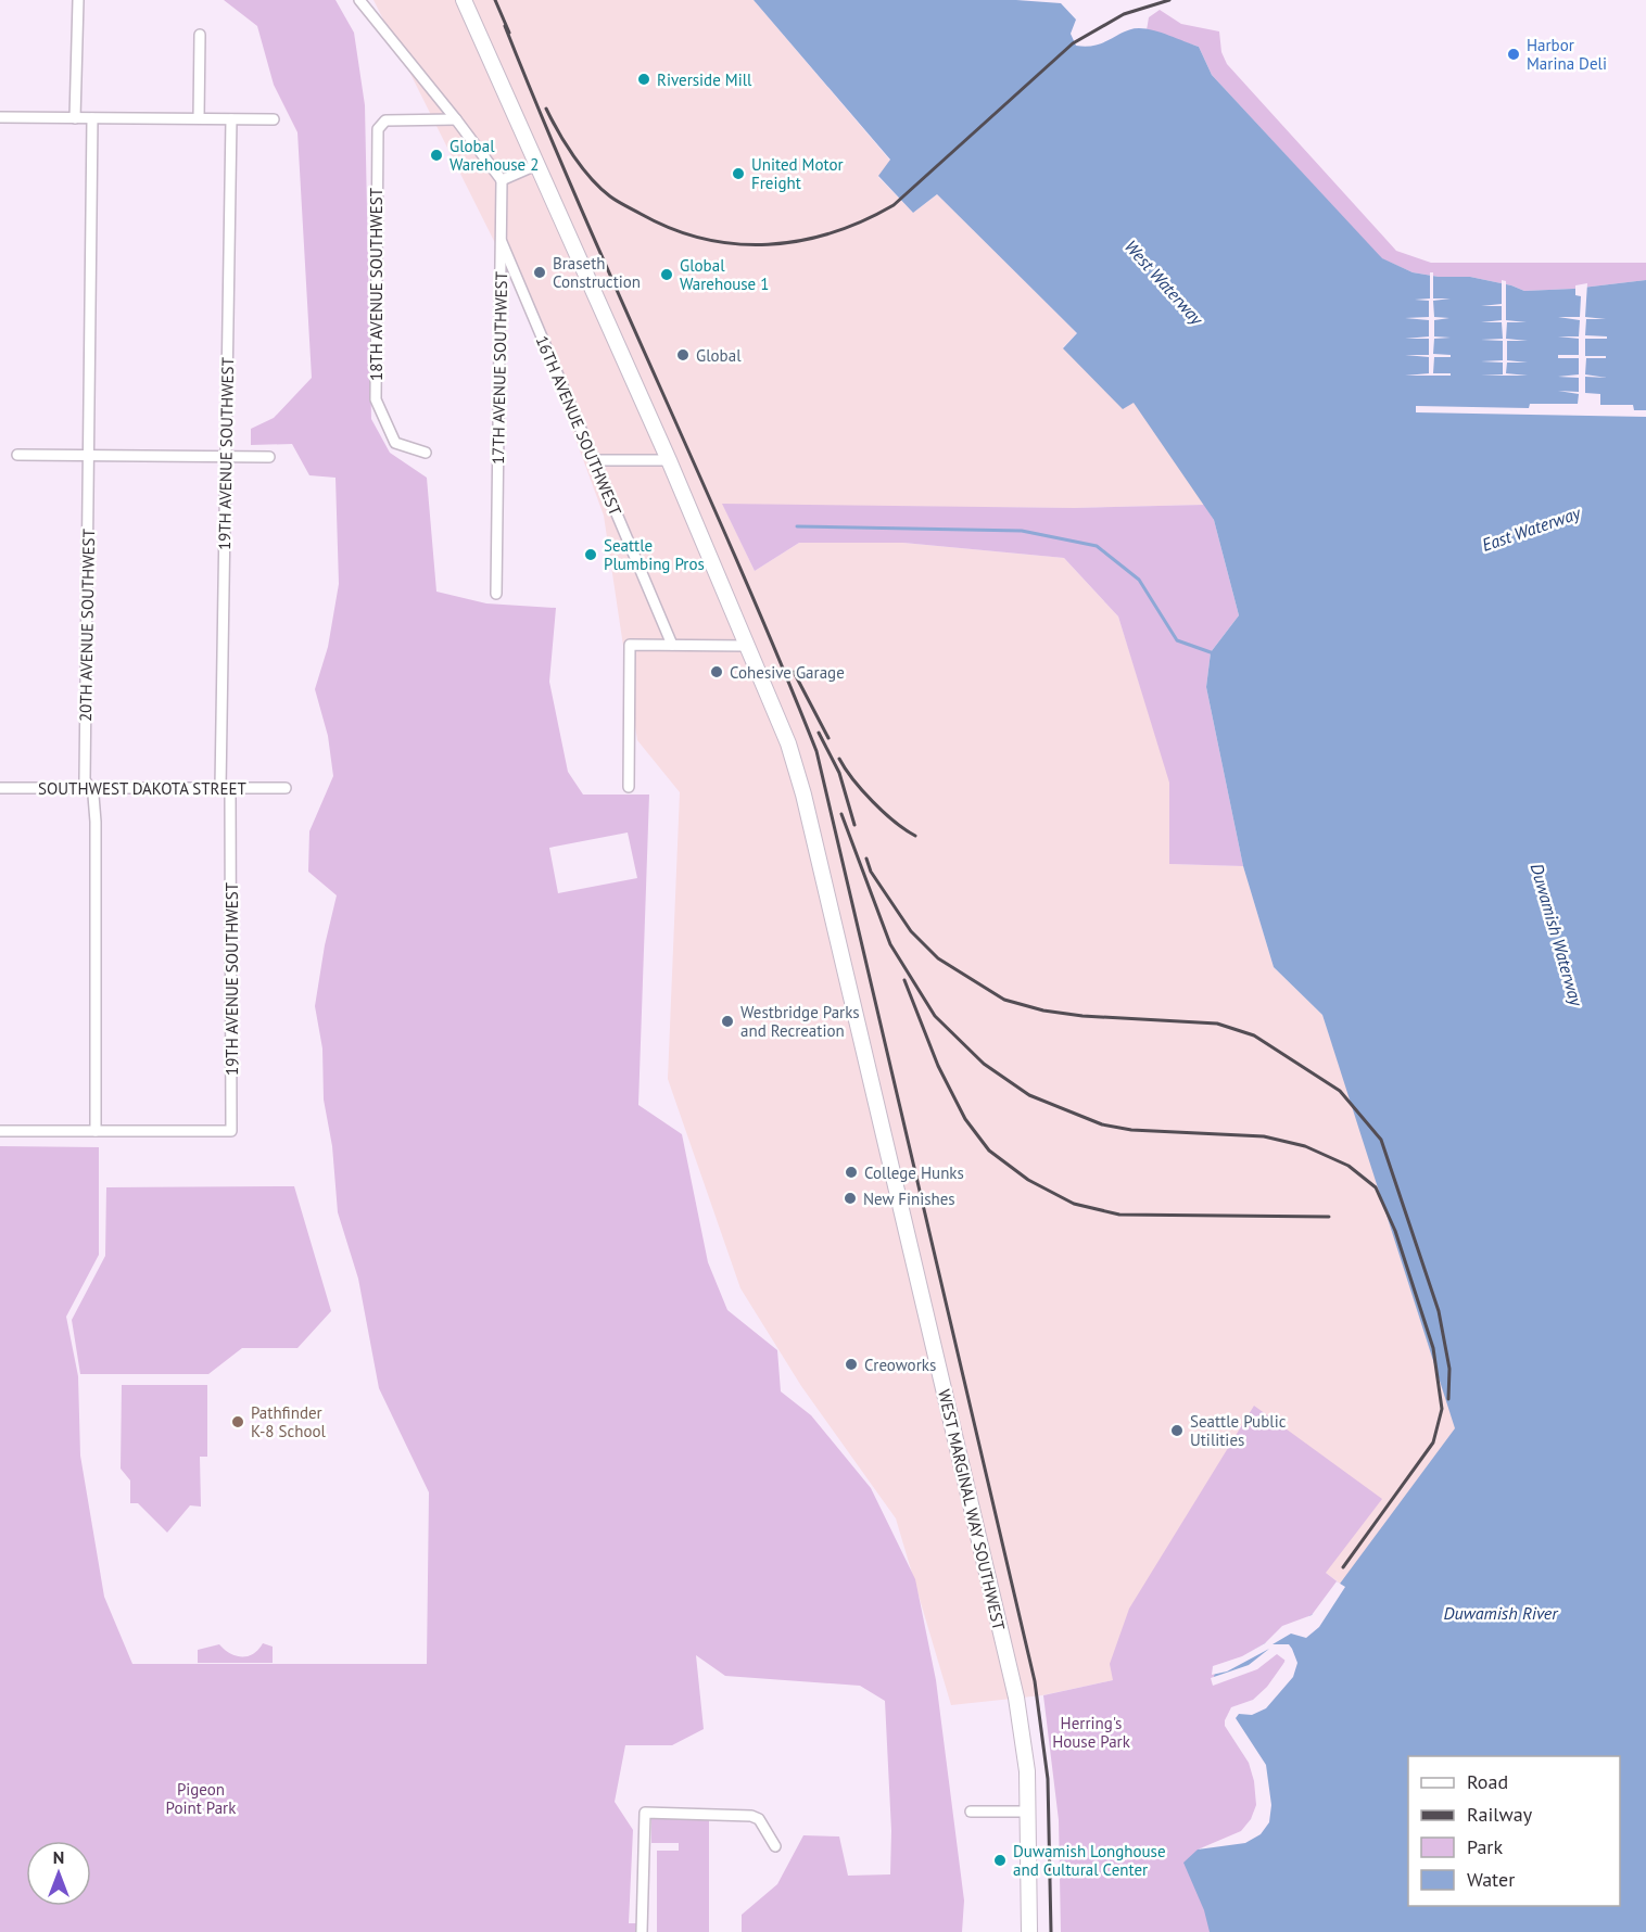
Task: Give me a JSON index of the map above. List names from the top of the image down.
{
  "streets": {
    "main road": ["WEST MARGINAL WAY SOUTHWEST"],
    "street": [
      "18TH AVENUE SOUTHWEST",
      "17TH AVENUE SOUTHWEST",
      "16TH AVENUE SOUTHWEST",
      "19TH AVENUE SOUTHWEST",
      "20TH AVENUE SOUTHWEST",
      "SOUTHWEST DAKOTA STREET"
    ]
  },
  "crossings": [
    ["17TH AVENUE SOUTHWEST", "16TH AVENUE SOUTHWEST"],
    ["19TH AVENUE SOUTHWEST", "20TH AVENUE SOUTHWEST"],
    ["19TH AVENUE SOUTHWEST", "SOUTHWEST DAKOTA STREET"],
    ["20TH AVENUE SOUTHWEST", "SOUTHWEST DAKOTA STREET"]
  ],
  "water": [
    "West Waterway",
    "East Waterway",
    "Duwamish Waterway",
    "Duwamish River"
  ],
  "parks": ["Herring's House Park", "Pigeon Point Park"],
  "places": [
    "Harbor Marina Deli",
    "Riverside Mill",
    "Global Warehouse 2",
    "United Motor Freight",
    "Braseth Construction",
    "Global Warehouse 1",
    "Global",
    "Seattle Plumbing Pros",
    "Cohesive Garage",
    "Westbridge Parks and Recreation",
    "College Hunks",
    "New Finishes",
    "Creoworks",
    "Pathfinder K-8 School",
    "Seattle Public Utilities",
    "Duwamish Longhouse and Cultural Center"
  ],
  "legend": [
    "Road",
    "Railway",
    "Park",
    "Water"
  ],
  "north": "top"
}
